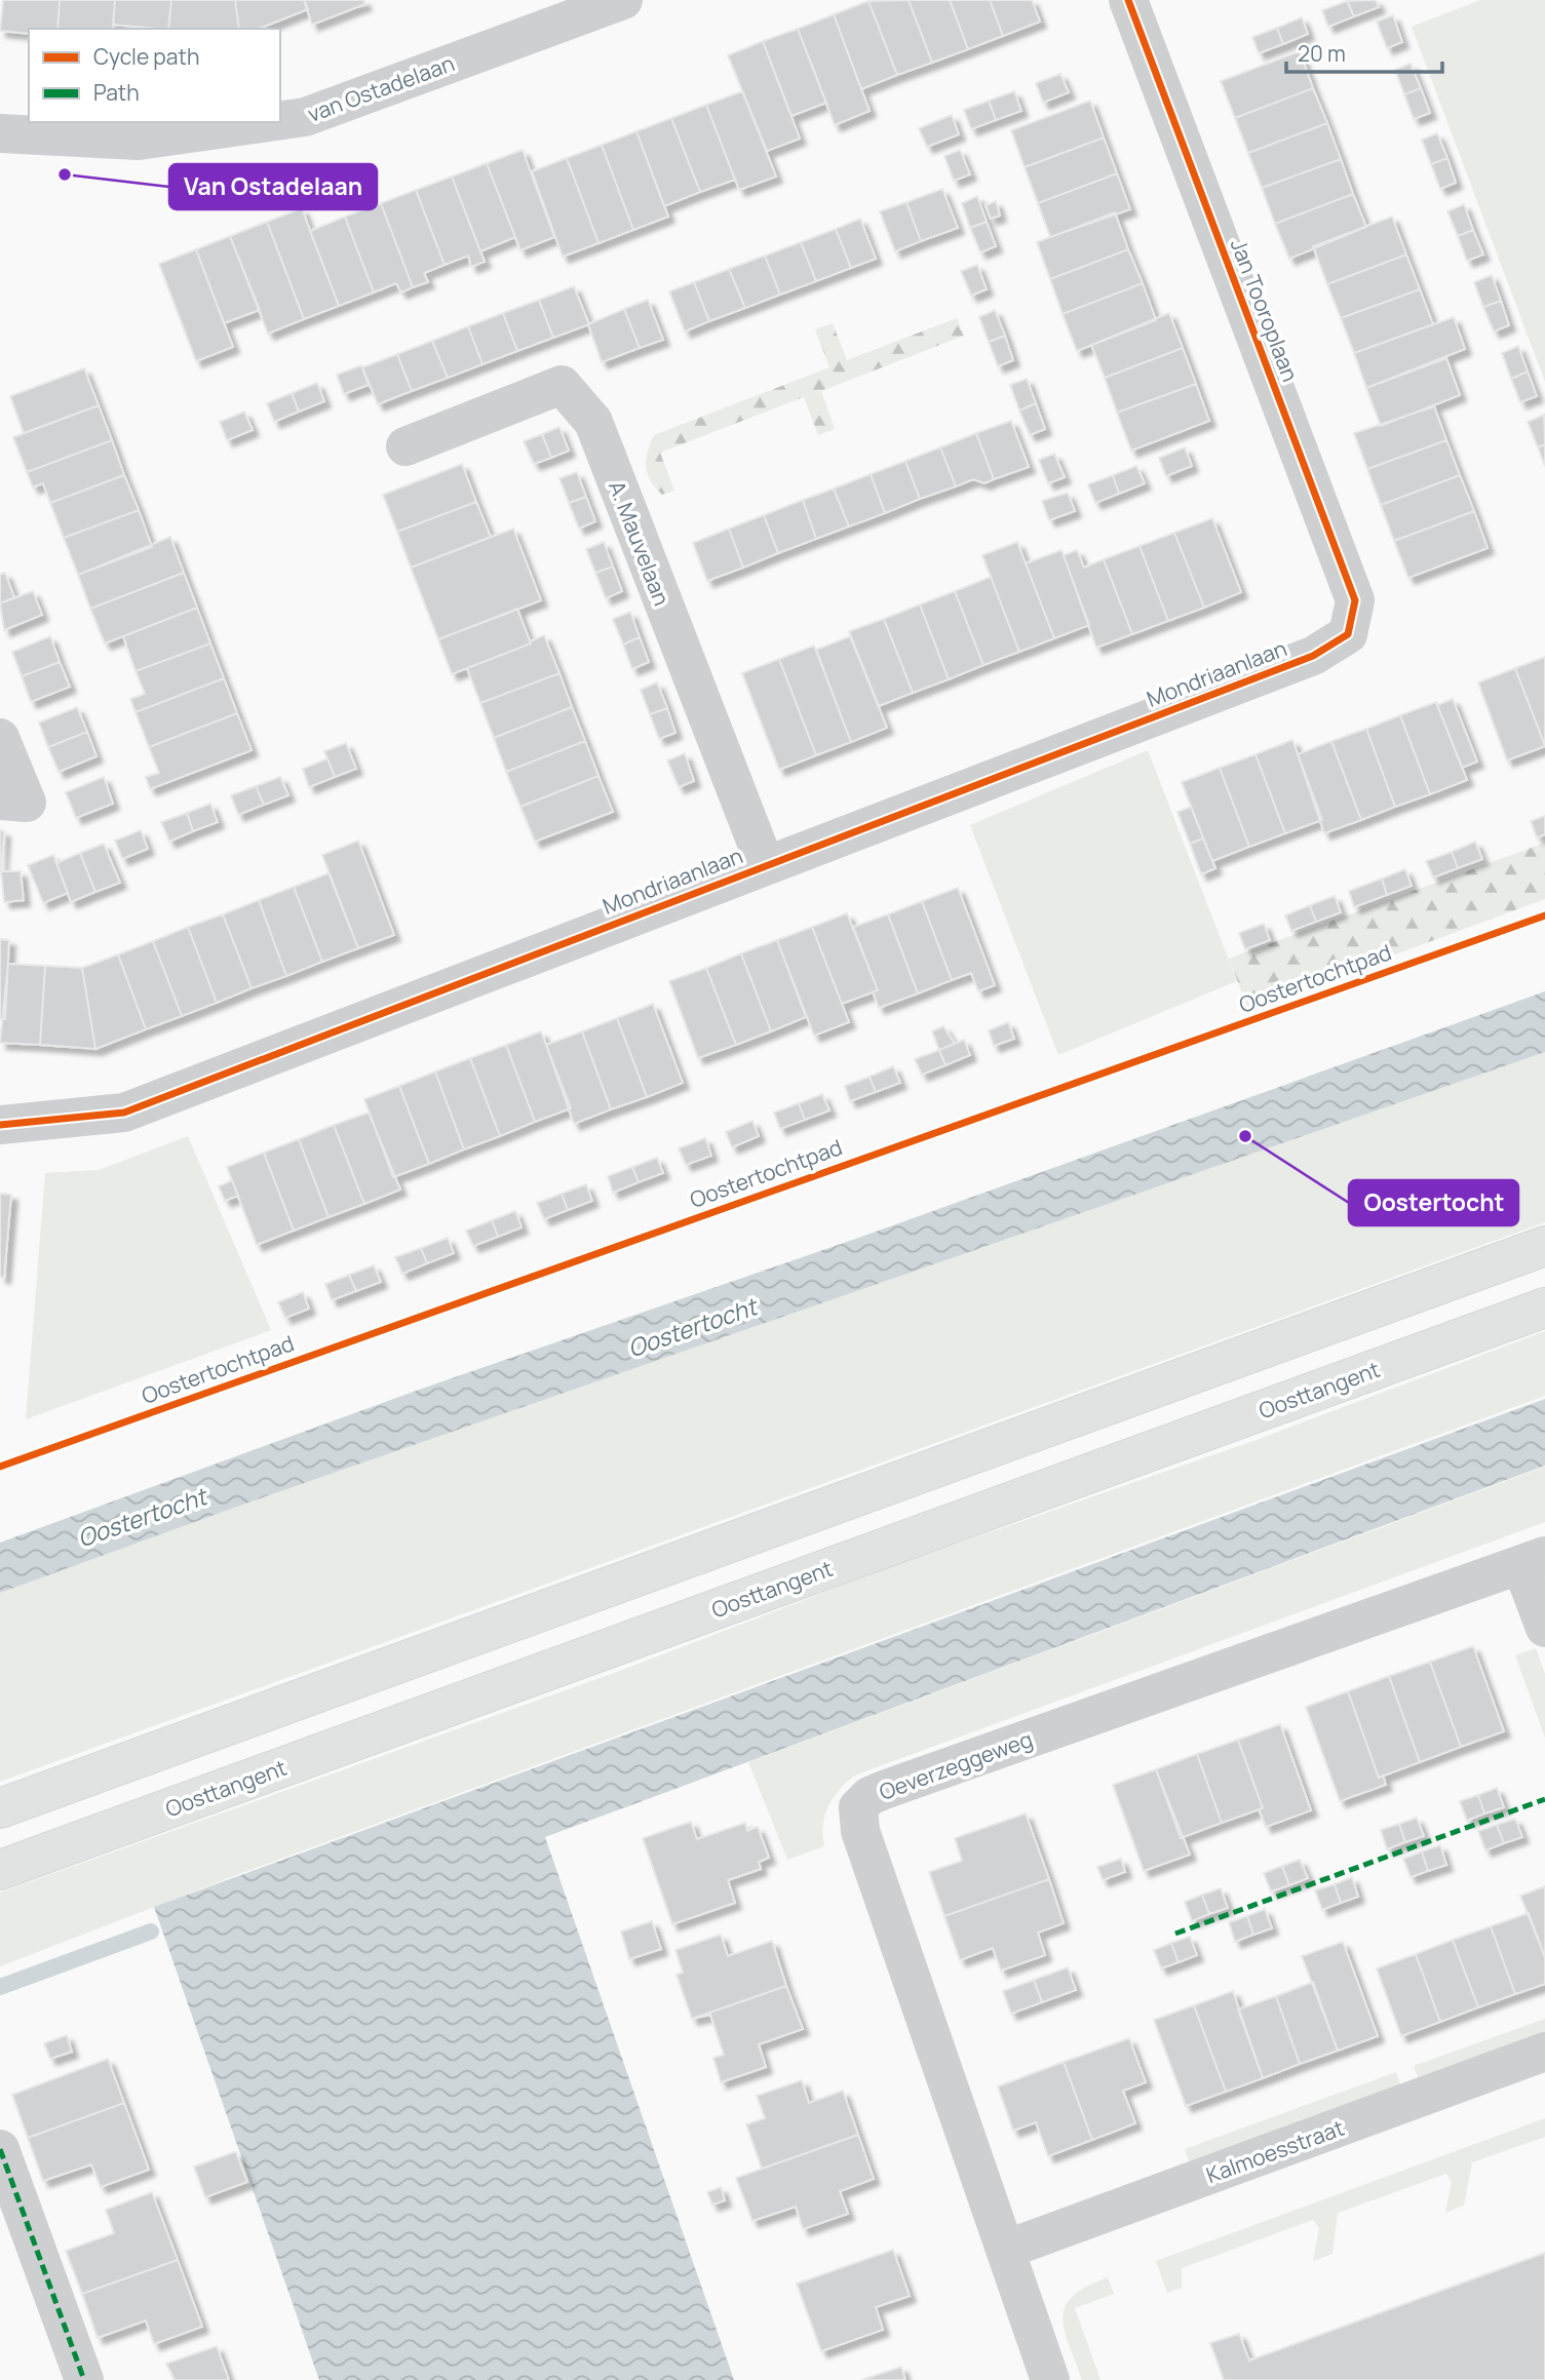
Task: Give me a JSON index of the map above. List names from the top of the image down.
{
  "streets": {
    "main road": ["Oosttangent"],
    "street": [
      "van Ostadelaan",
      "Jan Tooroplaan",
      "A. Mauvelaan",
      "Mondriaanlaan",
      "Oeverzeggeweg",
      "Kalmoesstraat"
    ],
    "cycle path": ["Oostertochtpad"]
  },
  "crossings": [
    ["Jan Tooroplaan", "Mondriaanlaan"],
    ["A. Mauvelaan", "Mondriaanlaan"],
    ["Oeverzeggeweg", "Kalmoesstraat"]
  ],
  "water": ["Oostertocht"],
  "places": ["Van Ostadelaan", "Oostertocht"],
  "legend": ["Cycle path", "Path"],
  "scale_bar": "20 m"
}
